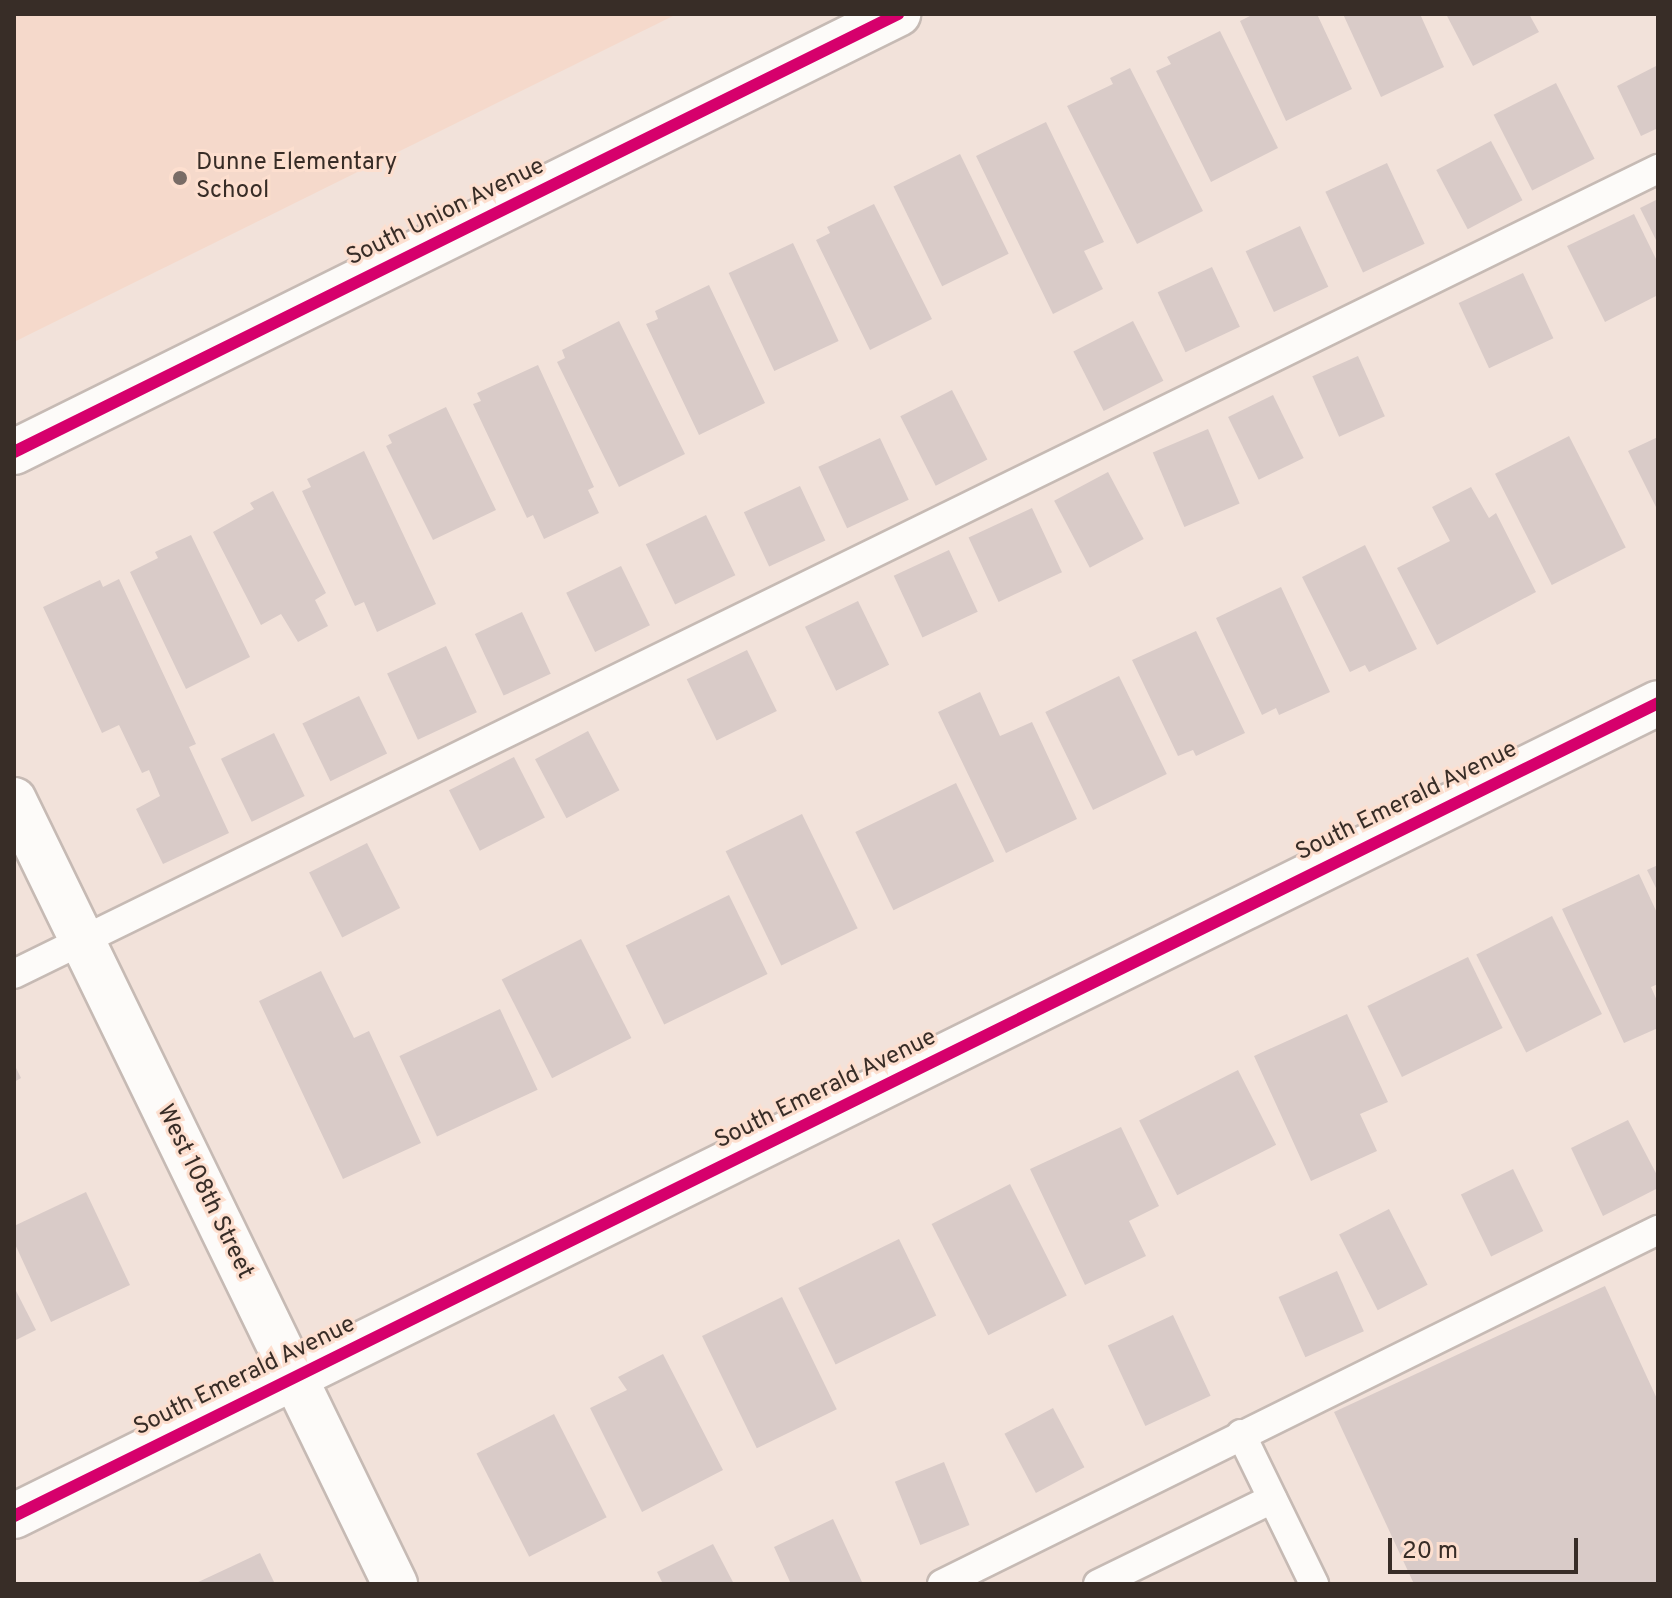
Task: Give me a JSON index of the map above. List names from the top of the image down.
{
  "streets": {
    "street": ["South Union Avenue", "South Emerald Avenue", "West 108th Street"]
  },
  "crossings": [
    ["South Emerald Avenue", "West 108th Street"]
  ],
  "places": ["Dunne Elementary School"],
  "scale_bar": "20 m"
}
